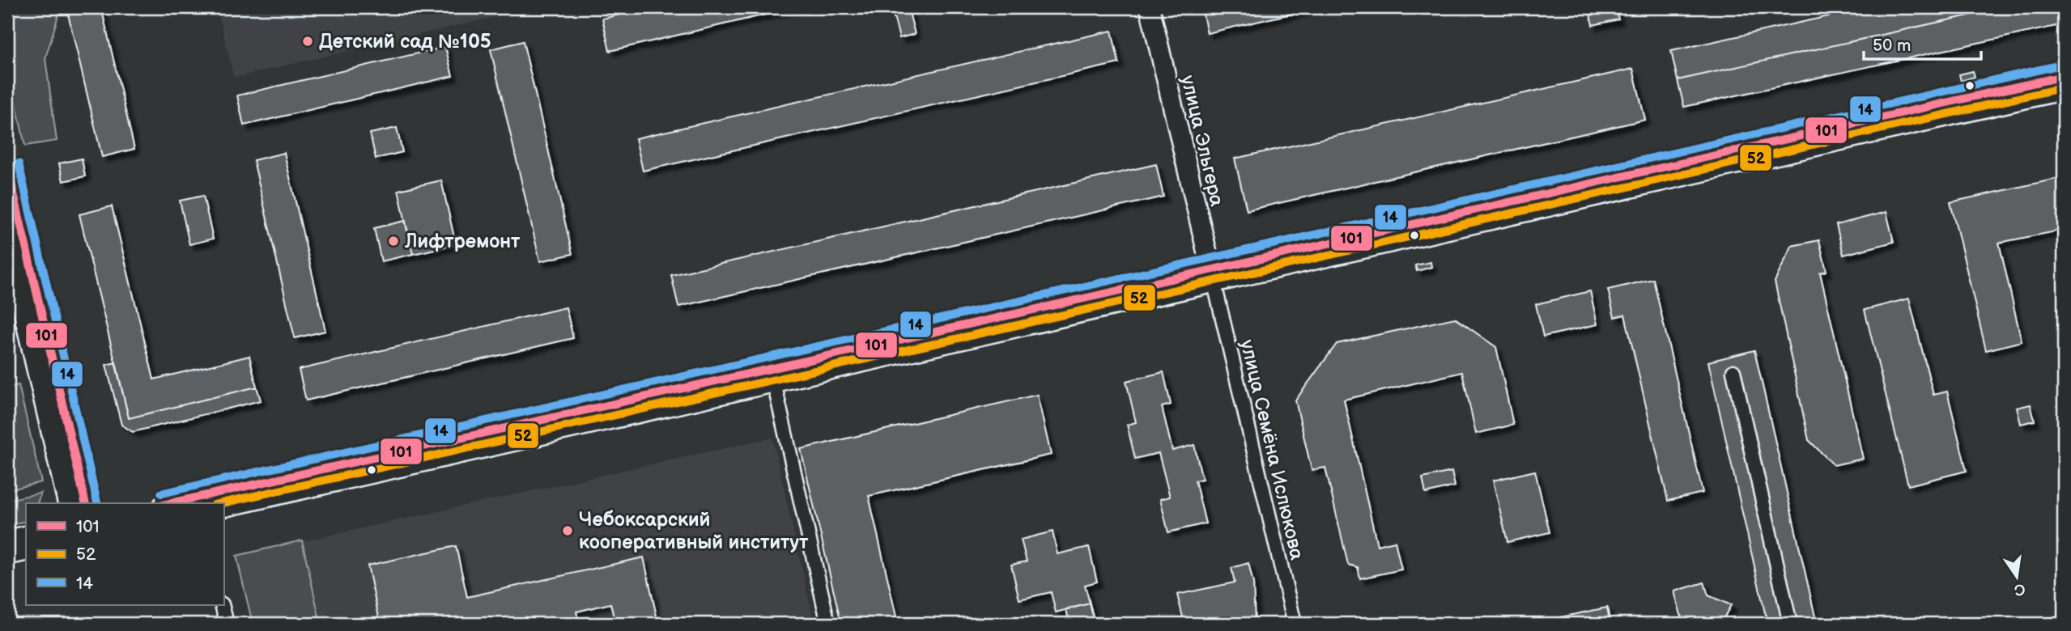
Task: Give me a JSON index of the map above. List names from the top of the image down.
{
  "streets": {
    "main road": ["улица Эльгера"],
    "street": ["улица Семёна Ислюкова"]
  },
  "crossings": [
    ["улица Эльгера", "улица Семёна Ислюкова"]
  ],
  "places": ["Детский сад №105", "Лифтремонт", "Чебоксарский кооперативный институт"],
  "lines": ["transit line 14", "transit line 101", "transit line 52"],
  "legend": ["101", "52", "14"],
  "scale_bar": "50 m",
  "north": "bottom"
}
